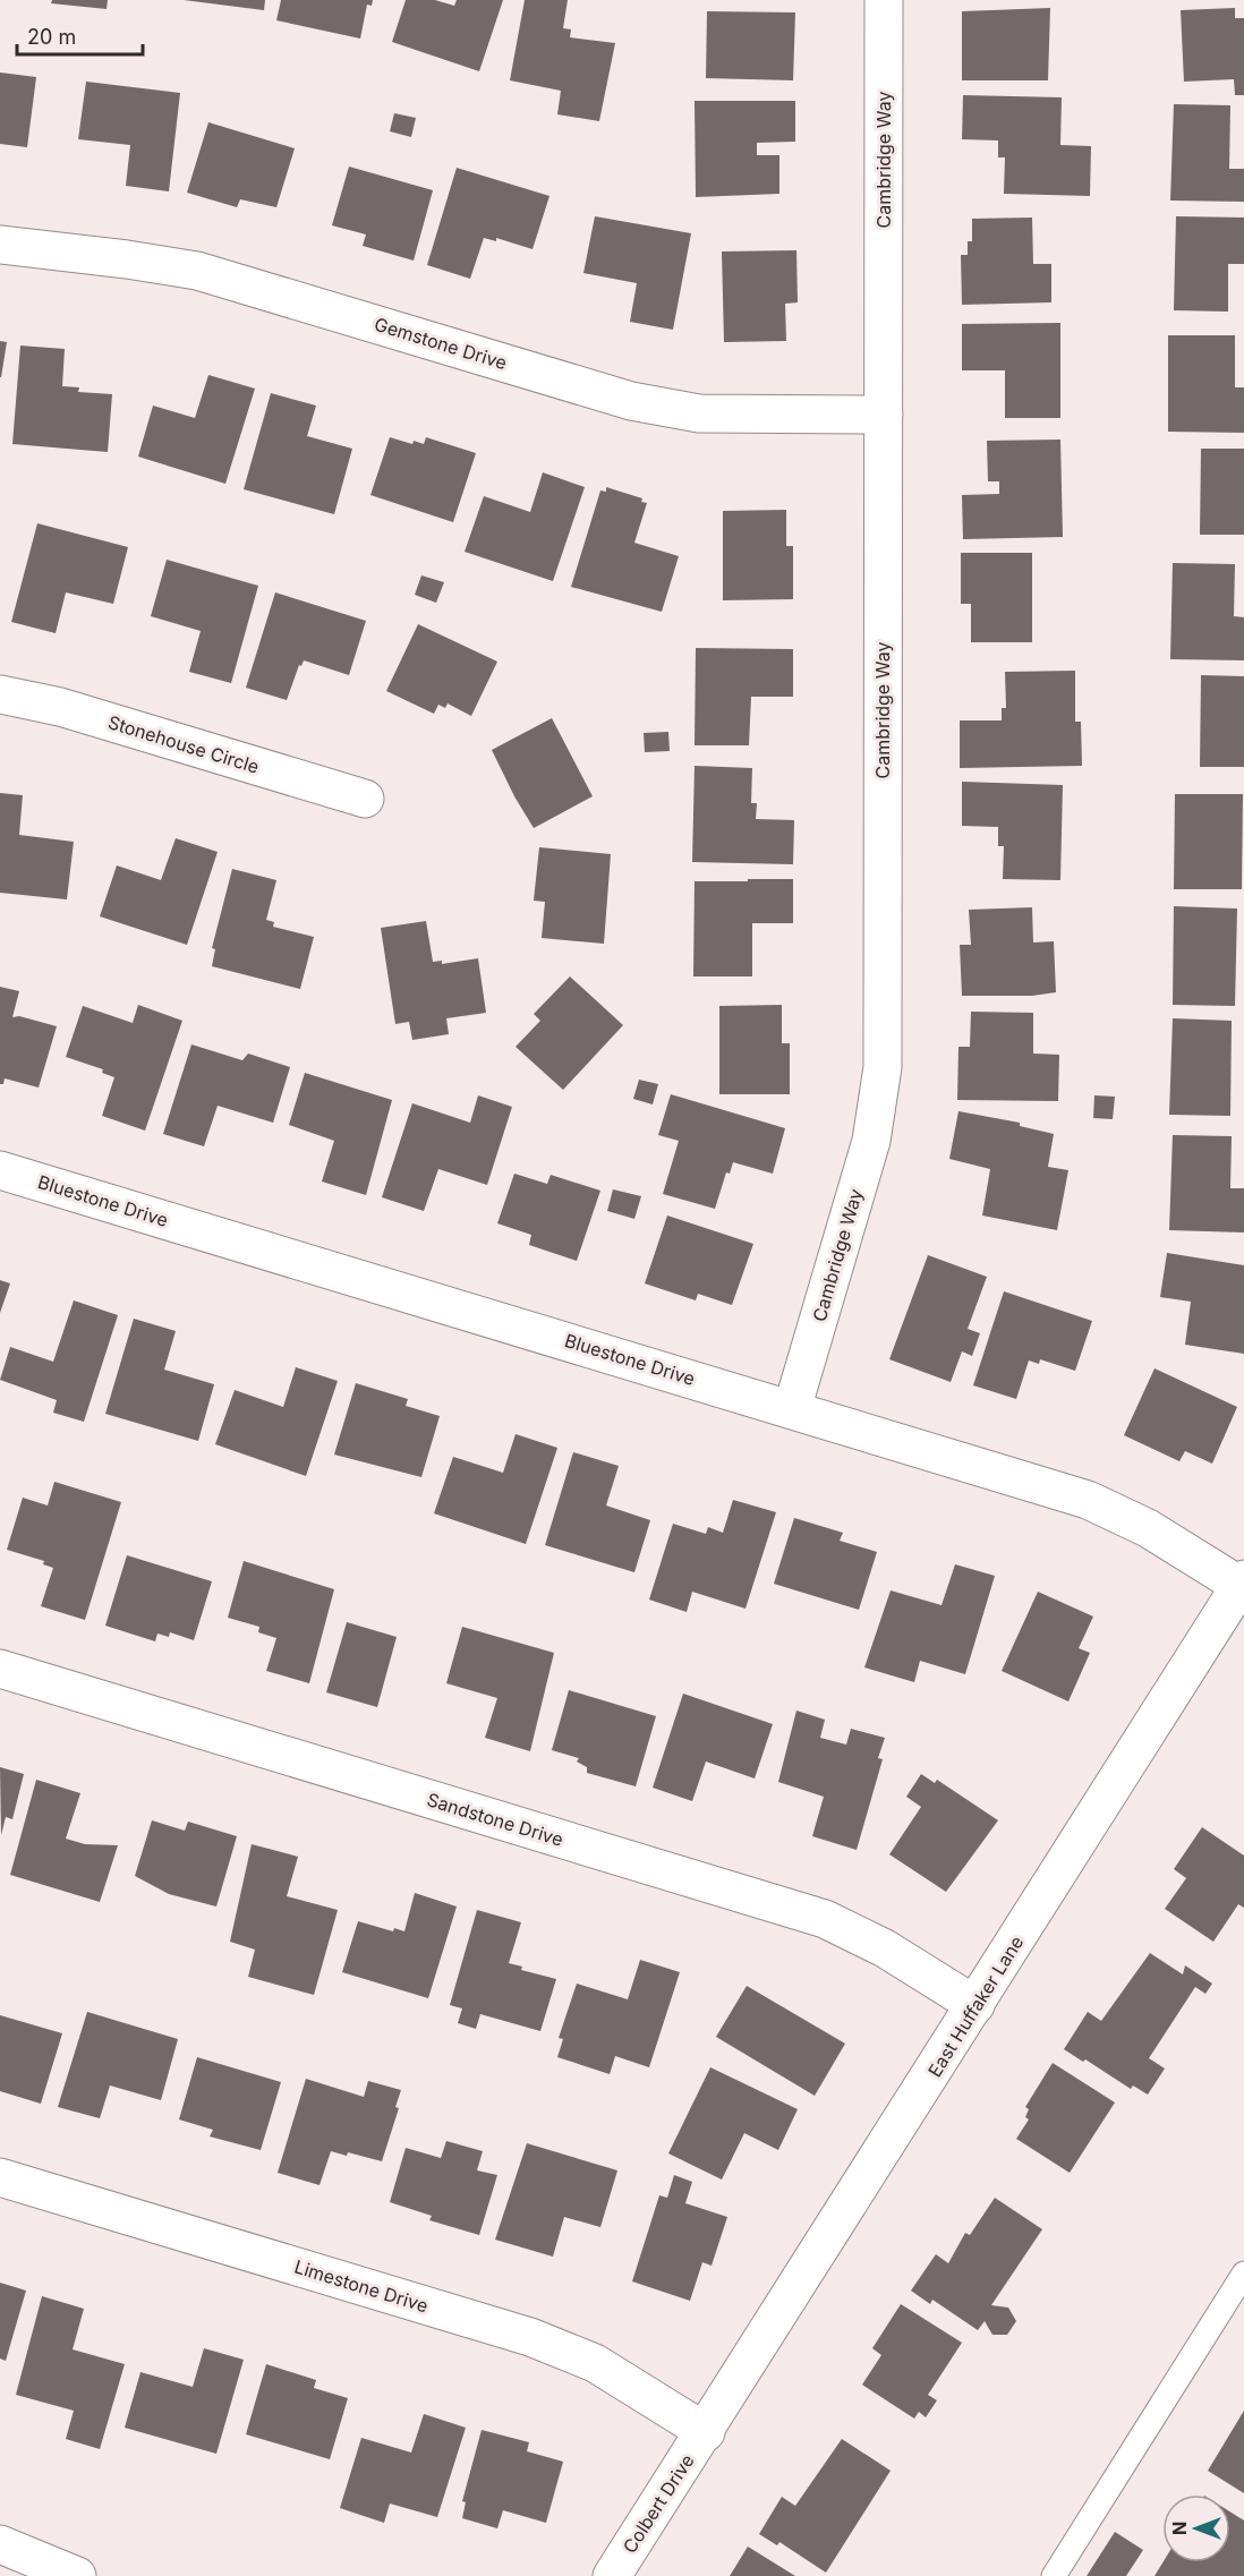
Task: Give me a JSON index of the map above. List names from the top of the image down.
{
  "streets": {
    "street": [
      "Cambridge Way",
      "Gemstone Drive",
      "Stonehouse Circle",
      "Bluestone Drive",
      "Sandstone Drive",
      "East Huffaker Lane",
      "Limestone Drive",
      "Colbert Drive"
    ]
  },
  "crossings": [
    ["Cambridge Way", "Gemstone Drive"],
    ["Cambridge Way", "Bluestone Drive"],
    ["Bluestone Drive", "East Huffaker Lane"],
    ["Sandstone Drive", "East Huffaker Lane"],
    ["East Huffaker Lane", "Limestone Drive"],
    ["East Huffaker Lane", "Colbert Drive"],
    ["Limestone Drive", "Colbert Drive"]
  ],
  "scale_bar": "20 m",
  "north": "left"
}
